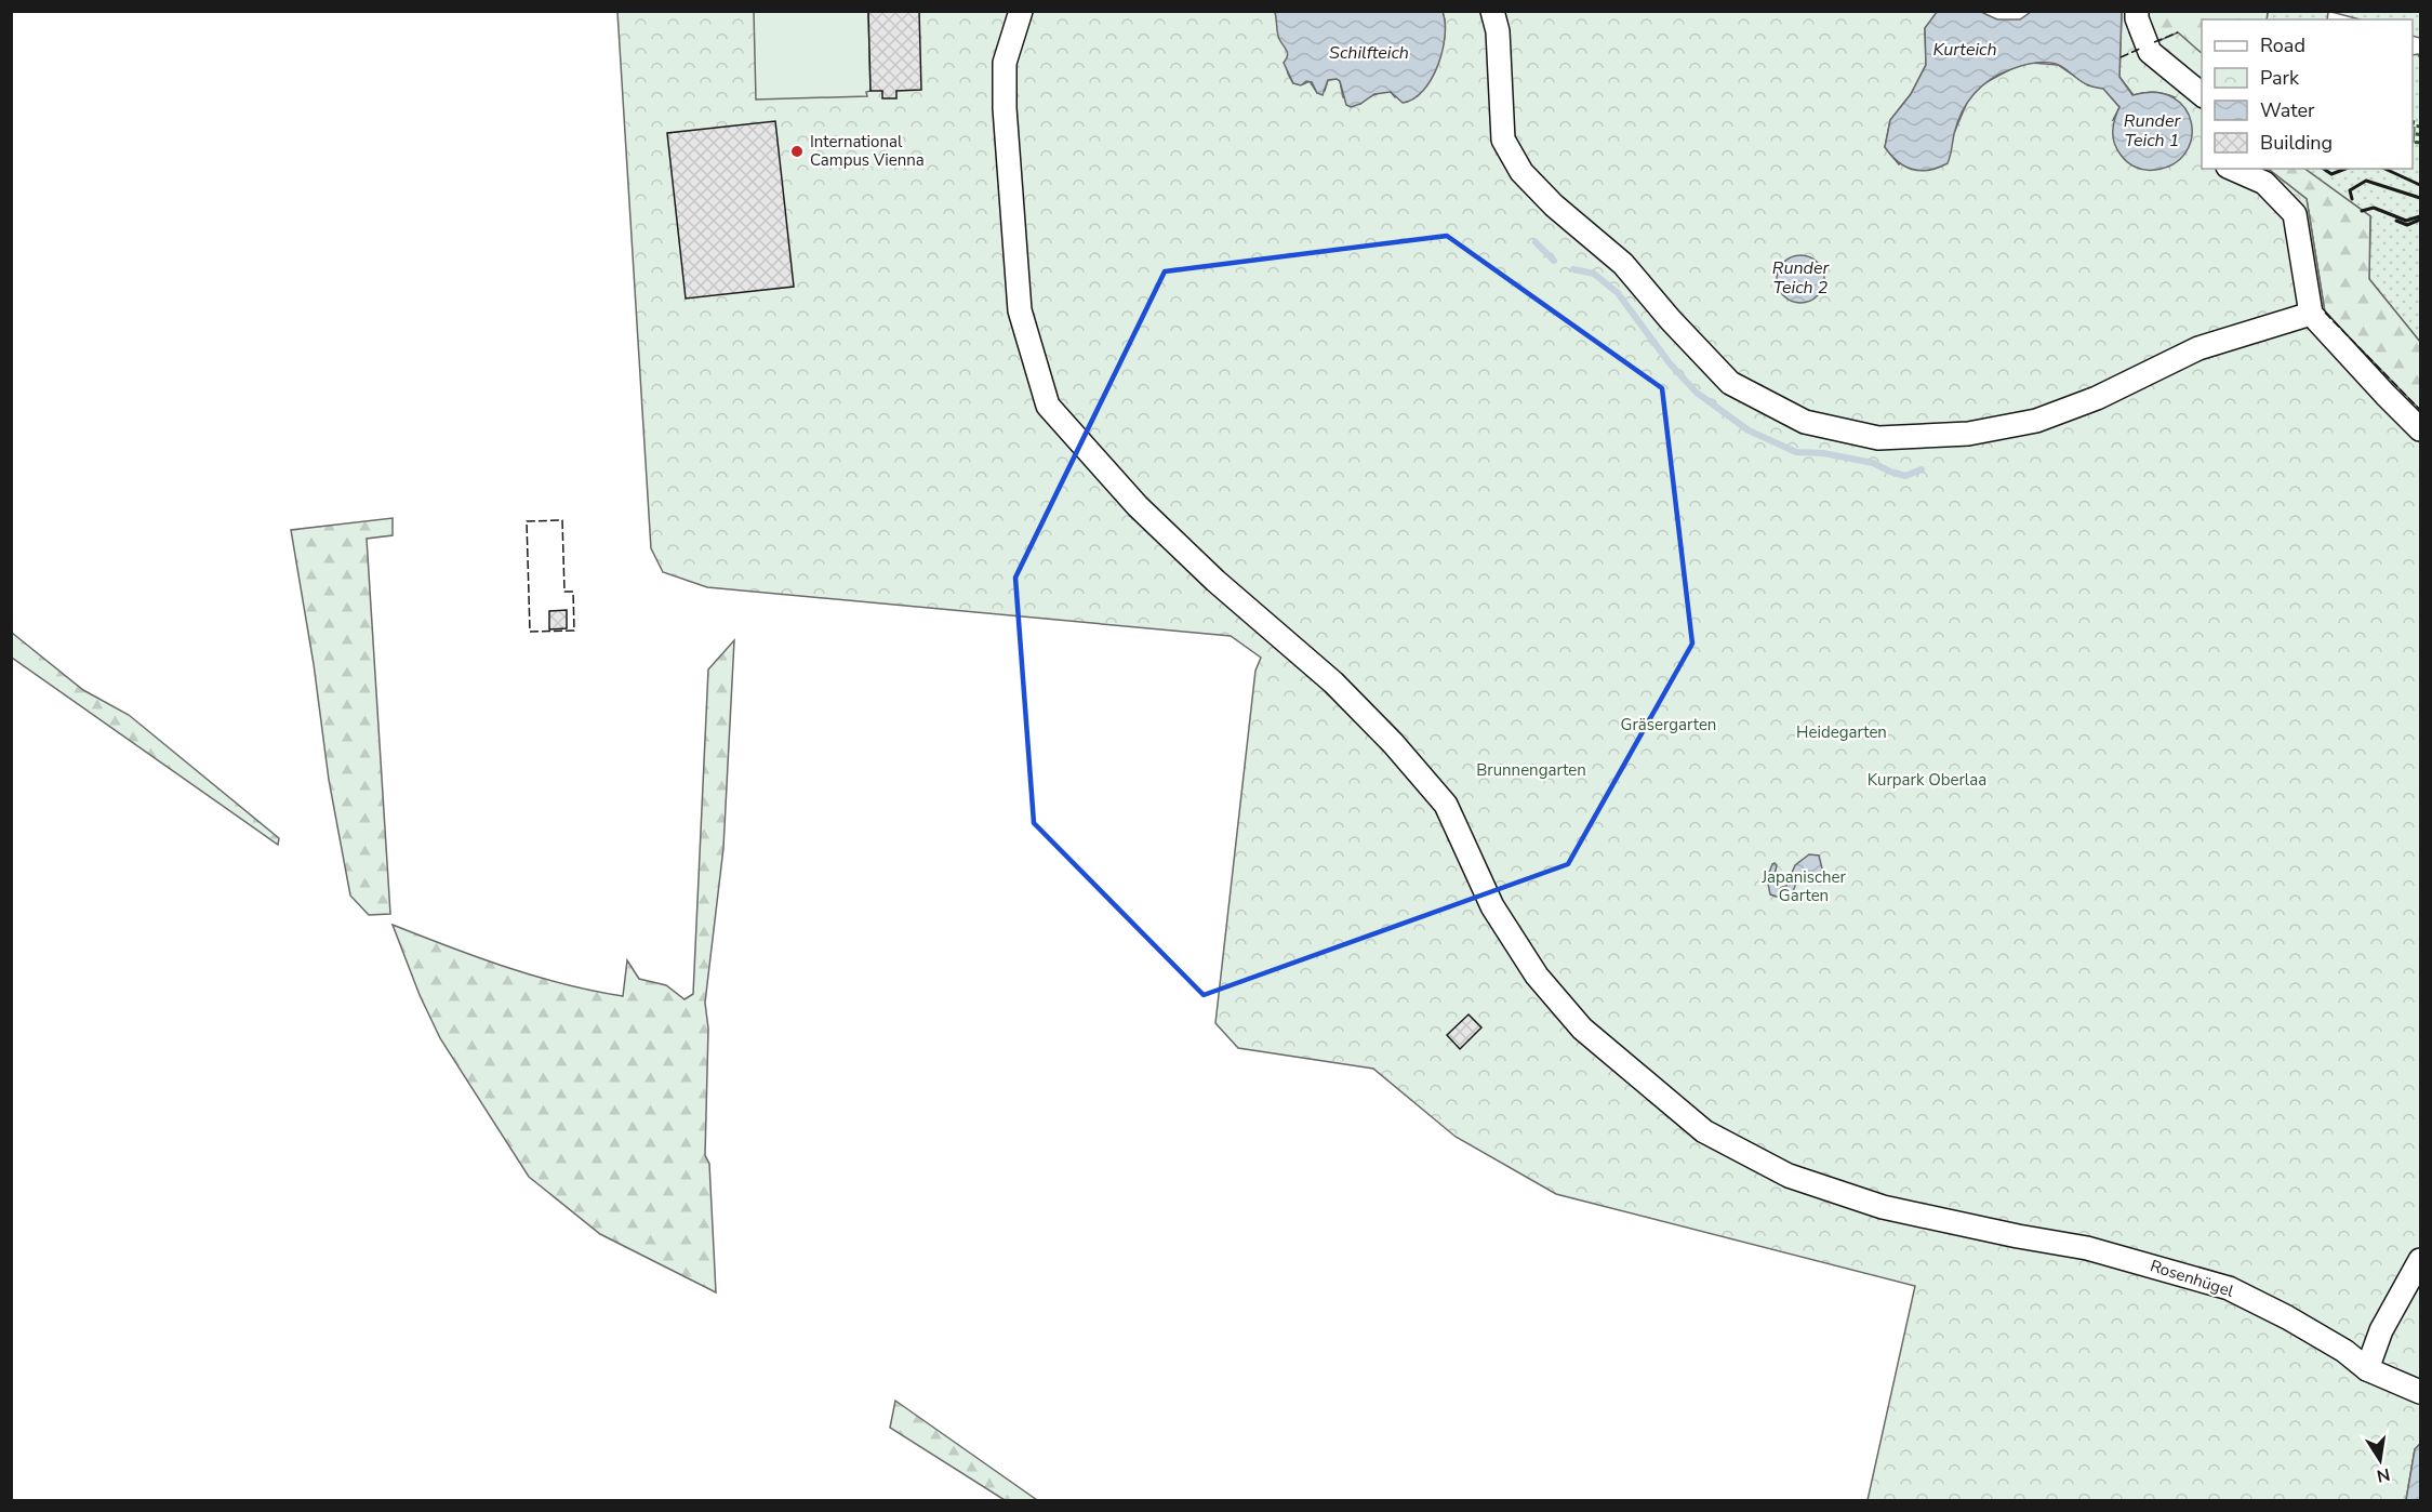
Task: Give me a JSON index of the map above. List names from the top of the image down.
{
  "streets": {
    "street": ["Rosenhügel"]
  },
  "water": [
    "Kurteich",
    "Schilfteich",
    "Runder Teich 1",
    "Runder Teich 2"
  ],
  "parks": [
    "Gräsergarten",
    "Heidegarten",
    "Brunnengarten",
    "Kurpark Oberlaa",
    "Japanischer Garten"
  ],
  "places": ["International Campus Vienna"],
  "legend": [
    "Road",
    "Park",
    "Water",
    "Building"
  ],
  "north": "bottom"
}
